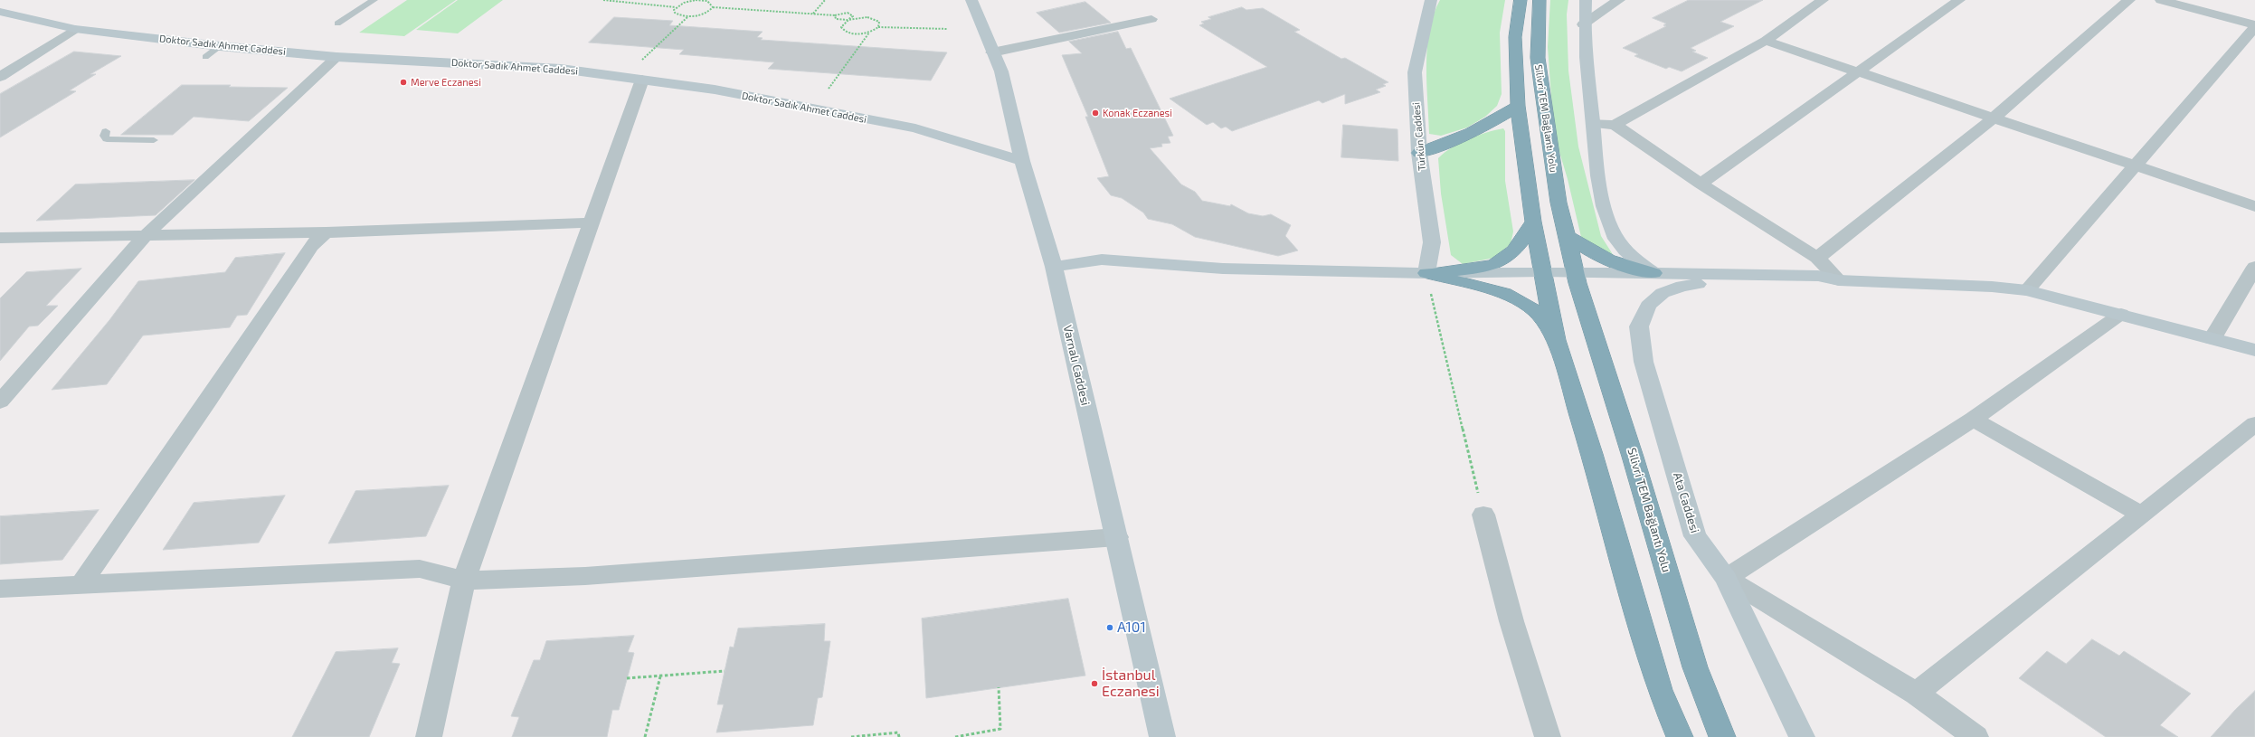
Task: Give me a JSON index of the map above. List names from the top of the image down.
{
  "streets": {
    "highway": ["Silivri TEM Bağlantı Yolu"],
    "street": [
      "Doktor Sadık Ahmet Caddesi",
      "Türkün Caddesi",
      "Varnalı Caddesi",
      "Ata Caddesi"
    ]
  },
  "crossings": [
    ["Doktor Sadık Ahmet Caddesi", "Varnalı Caddesi"]
  ],
  "places": [
    "Merve Eczanesi",
    "Konak Eczanesi",
    "A101",
    "İstanbul Eczanesi"
  ]
}
